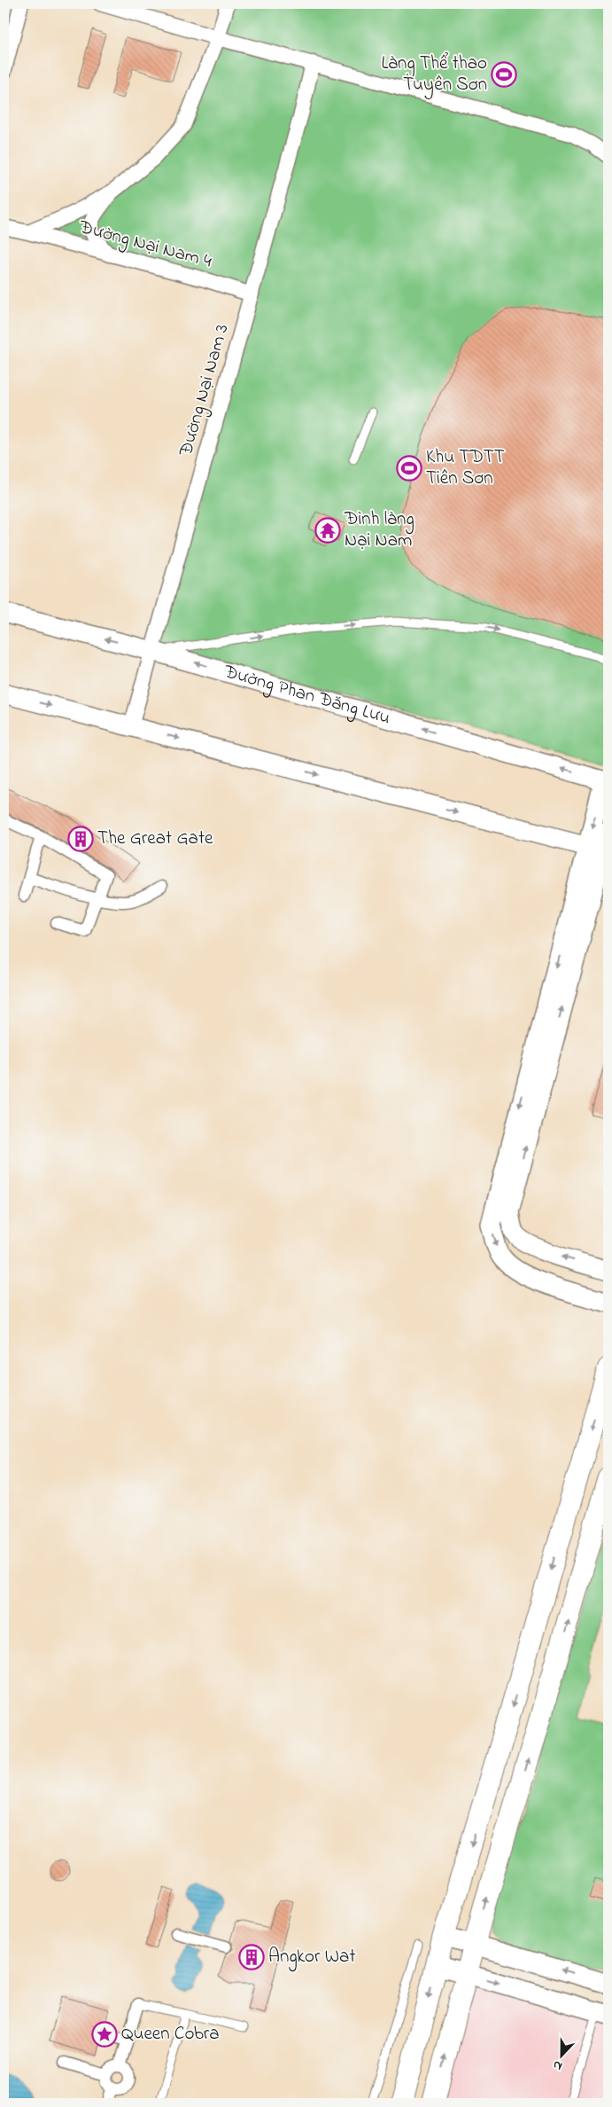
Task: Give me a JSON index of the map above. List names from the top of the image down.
{
  "streets": {
    "street": ["Đường Nại Nam 4", "Đường Nại Nam 3", "Đường Phan Đăng Lưu"]
  },
  "crossings": [
    ["Đường Nại Nam 4", "Đường Nại Nam 3"],
    ["Đường Nại Nam 3", "Đường Phan Đăng Lưu"]
  ],
  "places": {
    "sports": ["Làng Thể thao Tuyên Sơn", "Khu TDTT Tiên Sơn"],
    "temple": ["Đình làng Nại Nam"],
    "building": ["The Great Gate", "Angkor Wat"],
    "place": ["Queen Cobra"]
  },
  "north": "bottom"
}
